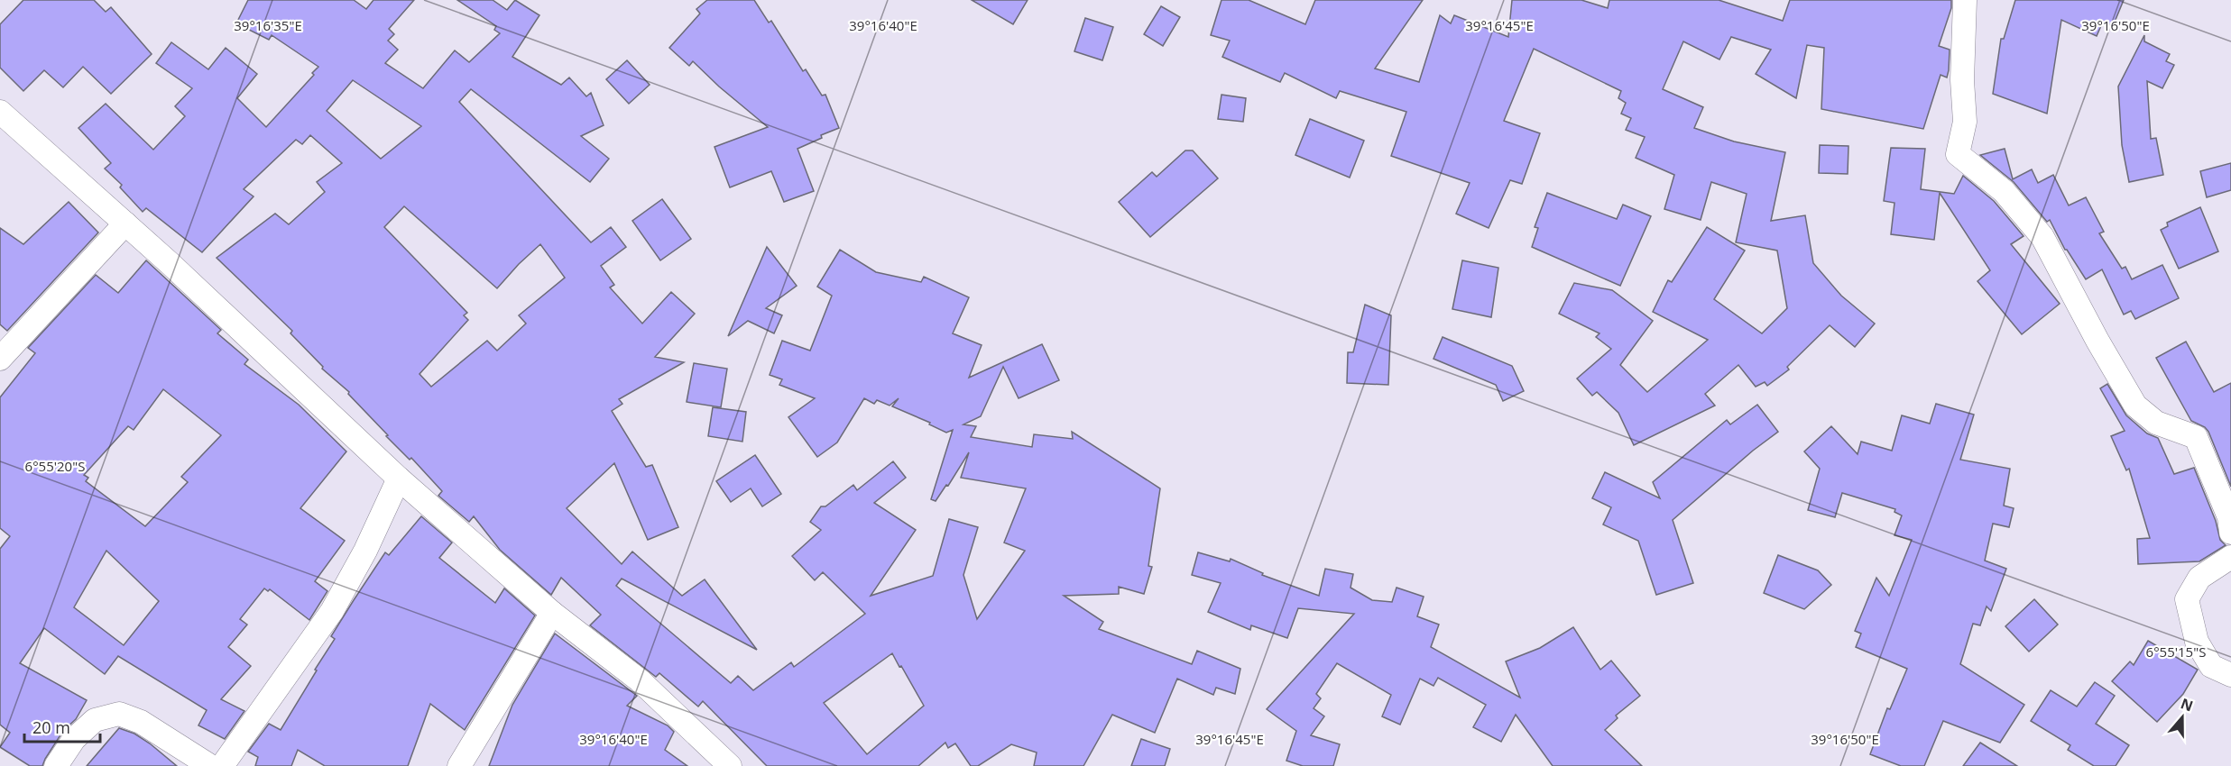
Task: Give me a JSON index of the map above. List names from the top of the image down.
{
  "scale_bar": "20 m",
  "north": "top",
  "coordinates": [
    "39°16'35\"E",
    "39°16'40\"E",
    "39°16'45\"E",
    "39°16'50\"E",
    "6°55'20\"S",
    "6°55'15\"S"
  ]
}
